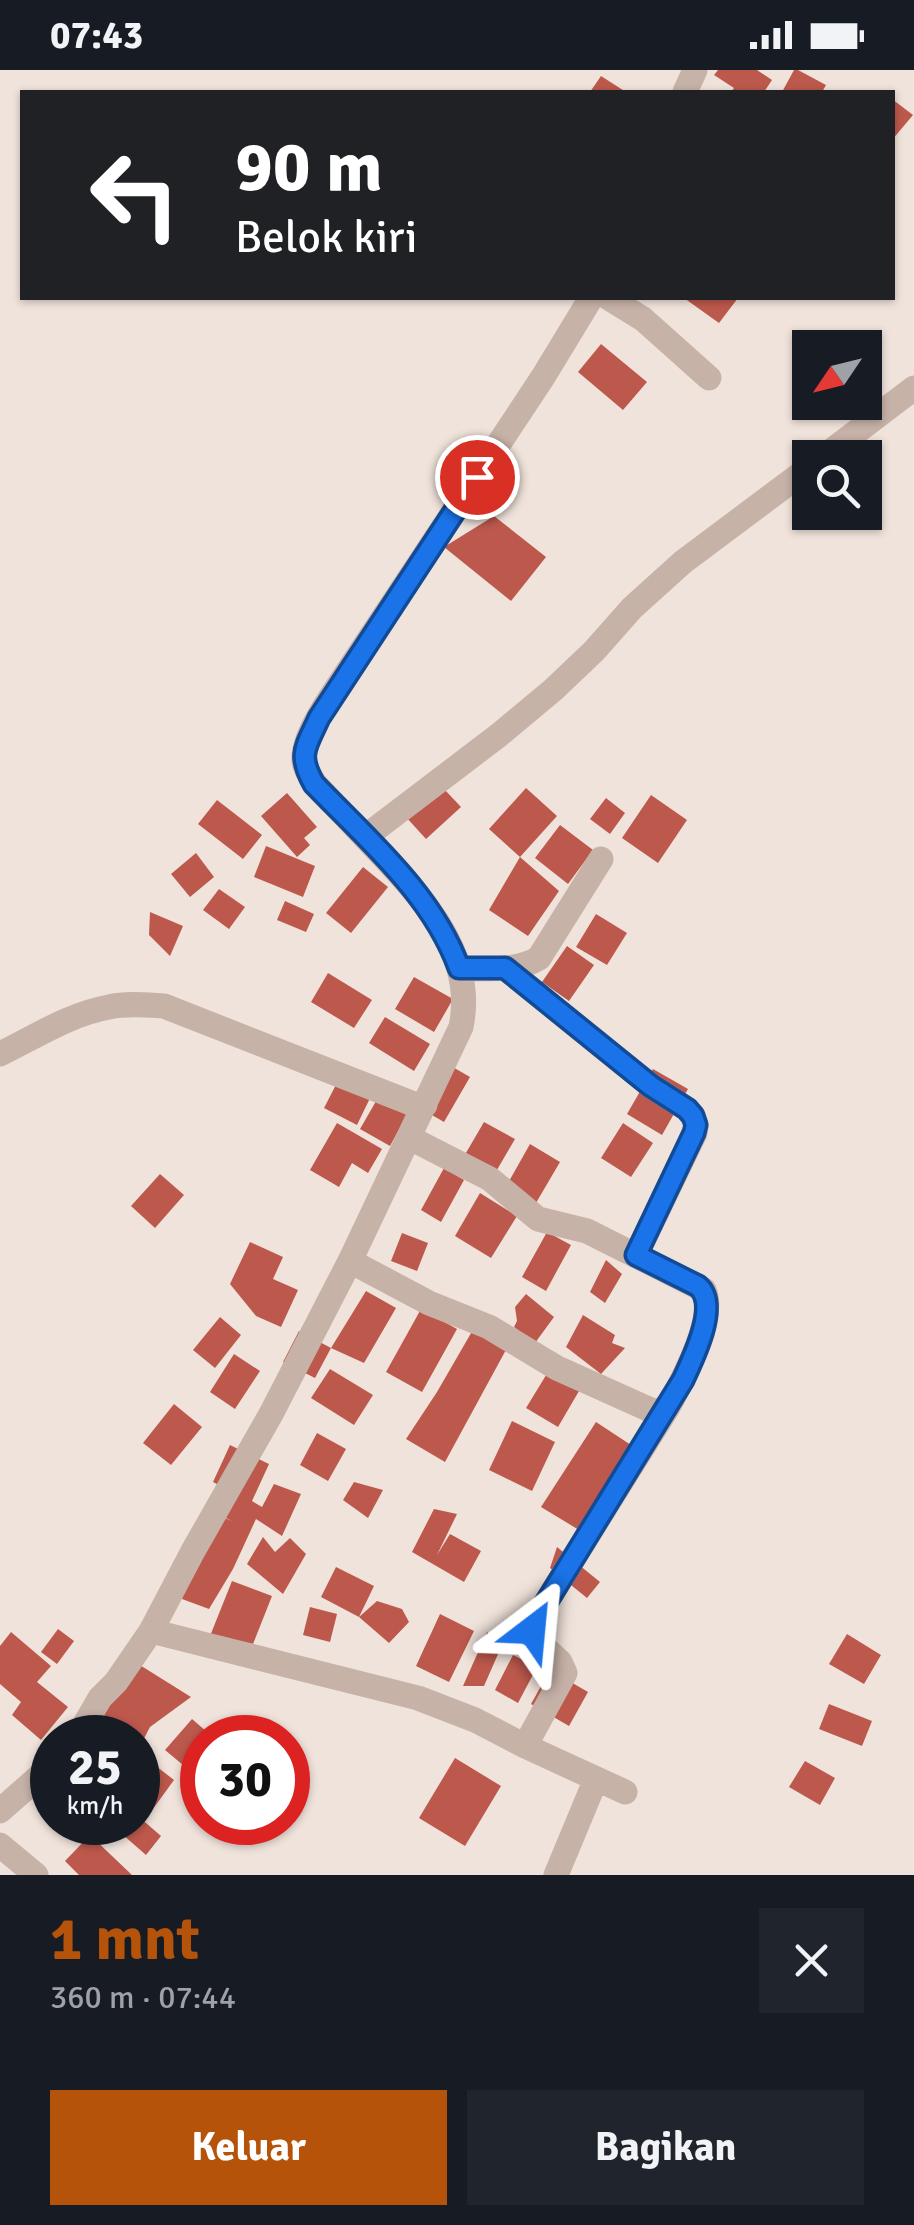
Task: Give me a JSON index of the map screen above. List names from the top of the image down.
{
  "north": "bottom left",
  "page": {
    "status": "07:43",
    "turn": ["90 m", "Belok kiri"],
    "speed": "25 km/h",
    "limit": "30",
    "heading": ["1 mnt", "360 m · 07:44"],
    "buttons": ["Keluar", "Bagikan"]
  }
}
